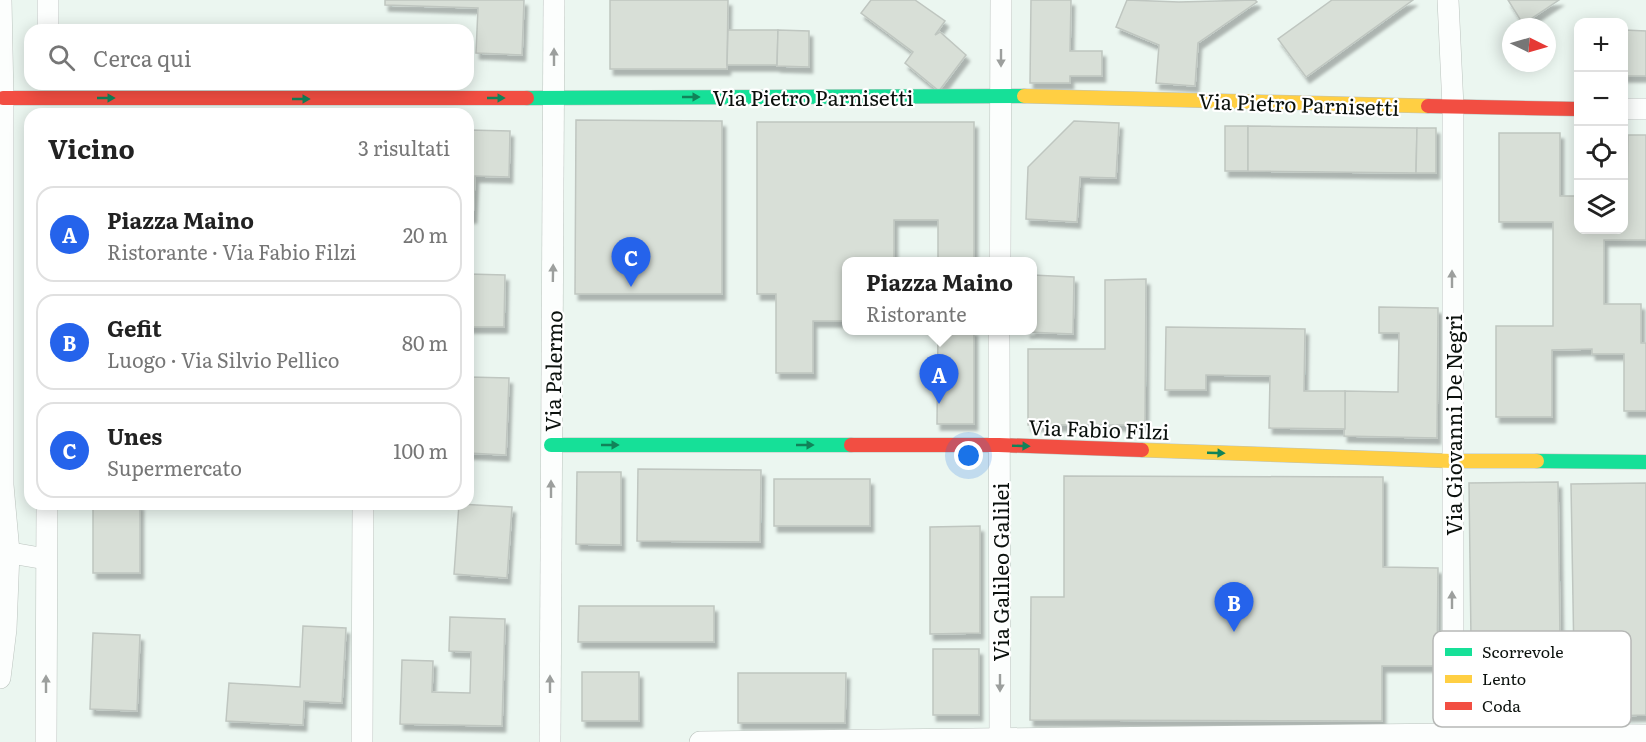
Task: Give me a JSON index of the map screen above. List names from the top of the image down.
{
  "streets": {
    "street": [
      "Via Pietro Parnisetti",
      "Via Palermo",
      "Via Giovanni De Negri",
      "Via Fabio Filzi",
      "Via Galileo Galilei"
    ]
  },
  "crossings": [
    ["Via Pietro Parnisetti", "Via Palermo"],
    ["Via Pietro Parnisetti", "Via Giovanni De Negri"],
    ["Via Palermo", "Via Fabio Filzi"],
    ["Via Giovanni De Negri", "Via Fabio Filzi"],
    ["Via Fabio Filzi", "Via Galileo Galilei"]
  ],
  "one_way": [
    "Via Pietro Parnisetti",
    "Via Giovanni De Negri",
    "Via Fabio Filzi",
    "Via Galileo Galilei"
  ],
  "legend": ["Scorrevole", "Lento", "Coda"],
  "north": "right",
  "page": {
    "map_buttons": ["+", "−"],
    "search": "Cerca qui",
    "heading": ["Vicino", "3 risultati"],
    "list": [
      {
        "mark": "A",
        "name": "Piazza Maino",
        "note": "Ristorante · Via Fabio Filzi",
        "value": "20 m"
      },
      {
        "mark": "B",
        "name": "Gefit",
        "note": "Luogo · Via Silvio Pellico",
        "value": "80 m"
      },
      {
        "mark": "C",
        "name": "Unes",
        "note": "Supermercato",
        "value": "100 m"
      }
    ],
    "pins": ["C", "A", "B"],
    "popup": ["Piazza Maino", "Ristorante"]
  }
}
